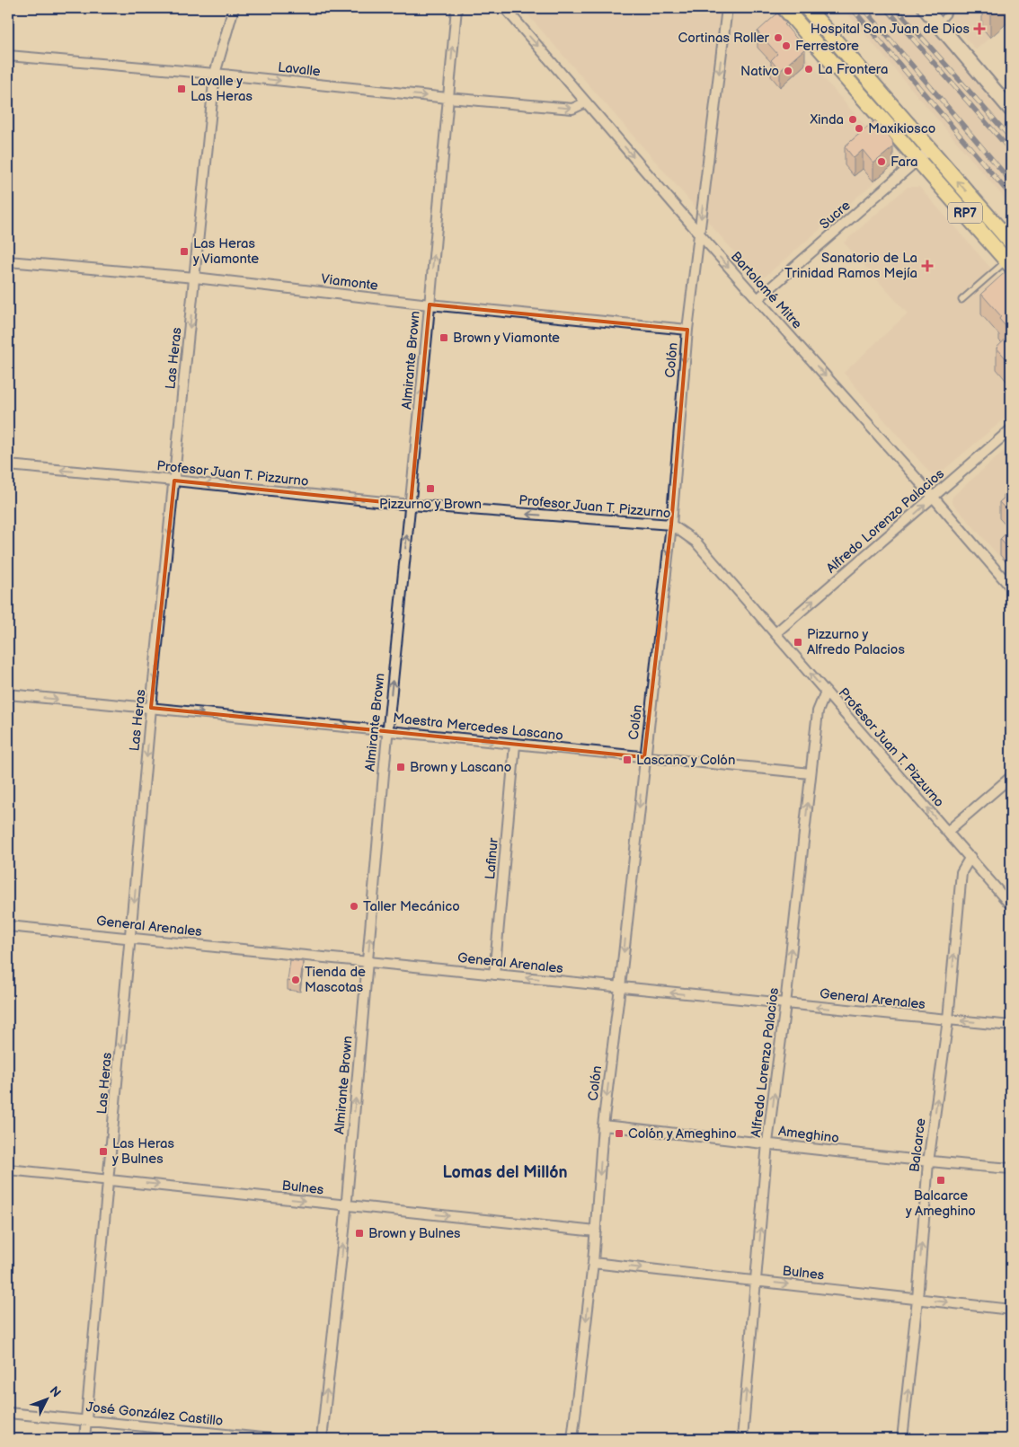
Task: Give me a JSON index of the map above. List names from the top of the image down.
{
  "streets": {
    "main road": ["RP7"],
    "street": [
      "Lavalle",
      "Sucre",
      "Viamonte",
      "Bartolomé Mitre",
      "Las Heras",
      "Almirante Brown",
      "Colón",
      "Profesor Juan T. Pizzurno",
      "Alfredo Lorenzo Palacios",
      "Maestra Mercedes Lascano",
      "Lafinur",
      "General Arenales",
      "Ameghino",
      "Balcarce",
      "Bulnes",
      "José González Castillo"
    ]
  },
  "crossings": [
    ["Lavalle", "Bartolomé Mitre"],
    ["Lavalle", "Las Heras"],
    ["Lavalle", "Almirante Brown"],
    ["RP7", "Sucre"],
    ["Sucre", "Bartolomé Mitre"],
    ["Viamonte", "Las Heras"],
    ["Viamonte", "Almirante Brown"],
    ["Viamonte", "Colón"],
    ["Bartolomé Mitre", "Colón"],
    ["Bartolomé Mitre", "Alfredo Lorenzo Palacios"],
    ["Las Heras", "Profesor Juan T. Pizzurno"],
    ["Las Heras", "Maestra Mercedes Lascano"],
    ["Las Heras", "General Arenales"],
    ["Las Heras", "Bulnes"],
    ["Las Heras", "José González Castillo"],
    ["Almirante Brown", "Profesor Juan T. Pizzurno"],
    ["Almirante Brown", "Maestra Mercedes Lascano"],
    ["Almirante Brown", "General Arenales"],
    ["Almirante Brown", "Bulnes"],
    ["Colón", "Profesor Juan T. Pizzurno"],
    ["Colón", "Maestra Mercedes Lascano"],
    ["Colón", "General Arenales"],
    ["Colón", "Ameghino"],
    ["Colón", "Bulnes"],
    ["Profesor Juan T. Pizzurno", "Alfredo Lorenzo Palacios"],
    ["Profesor Juan T. Pizzurno", "Balcarce"],
    ["Alfredo Lorenzo Palacios", "Maestra Mercedes Lascano"],
    ["Alfredo Lorenzo Palacios", "General Arenales"],
    ["Alfredo Lorenzo Palacios", "Ameghino"],
    ["Alfredo Lorenzo Palacios", "Bulnes"],
    ["Maestra Mercedes Lascano", "Lafinur"],
    ["Lafinur", "General Arenales"],
    ["General Arenales", "Balcarce"],
    ["Ameghino", "Balcarce"],
    ["Balcarce", "Bulnes"]
  ],
  "one_way": [
    "Lavalle",
    "Bartolomé Mitre",
    "Las Heras",
    "Almirante Brown",
    "Colón",
    "Profesor Juan T. Pizzurno",
    "Alfredo Lorenzo Palacios",
    "Maestra Mercedes Lascano",
    "General Arenales",
    "Balcarce",
    "Bulnes"
  ],
  "districts": ["Lomas del Millón"],
  "places": {
    "health": ["Hospital San Juan de Dios", "Sanatorio de La Trinidad Ramos Mejía"],
    "other": [
      "Cortinas Roller",
      "Ferrestore",
      "La Frontera",
      "Nativo",
      "Xinda",
      "Maxikiosco",
      "Fara",
      "Taller Mecánico",
      "Tienda de Mascotas"
    ],
    "transit": [
      "Lavalle y Las Heras",
      "Las Heras y Viamonte",
      "Brown y Viamonte",
      "Pizzurno y Brown",
      "Pizzurno y Alfredo Palacios",
      "Lascano y Colón",
      "Brown y Lascano",
      "Colón y Ameghino",
      "Las Heras y Bulnes",
      "Balcarce y Ameghino",
      "Brown y Bulnes"
    ]
  },
  "north": "top right"
}
